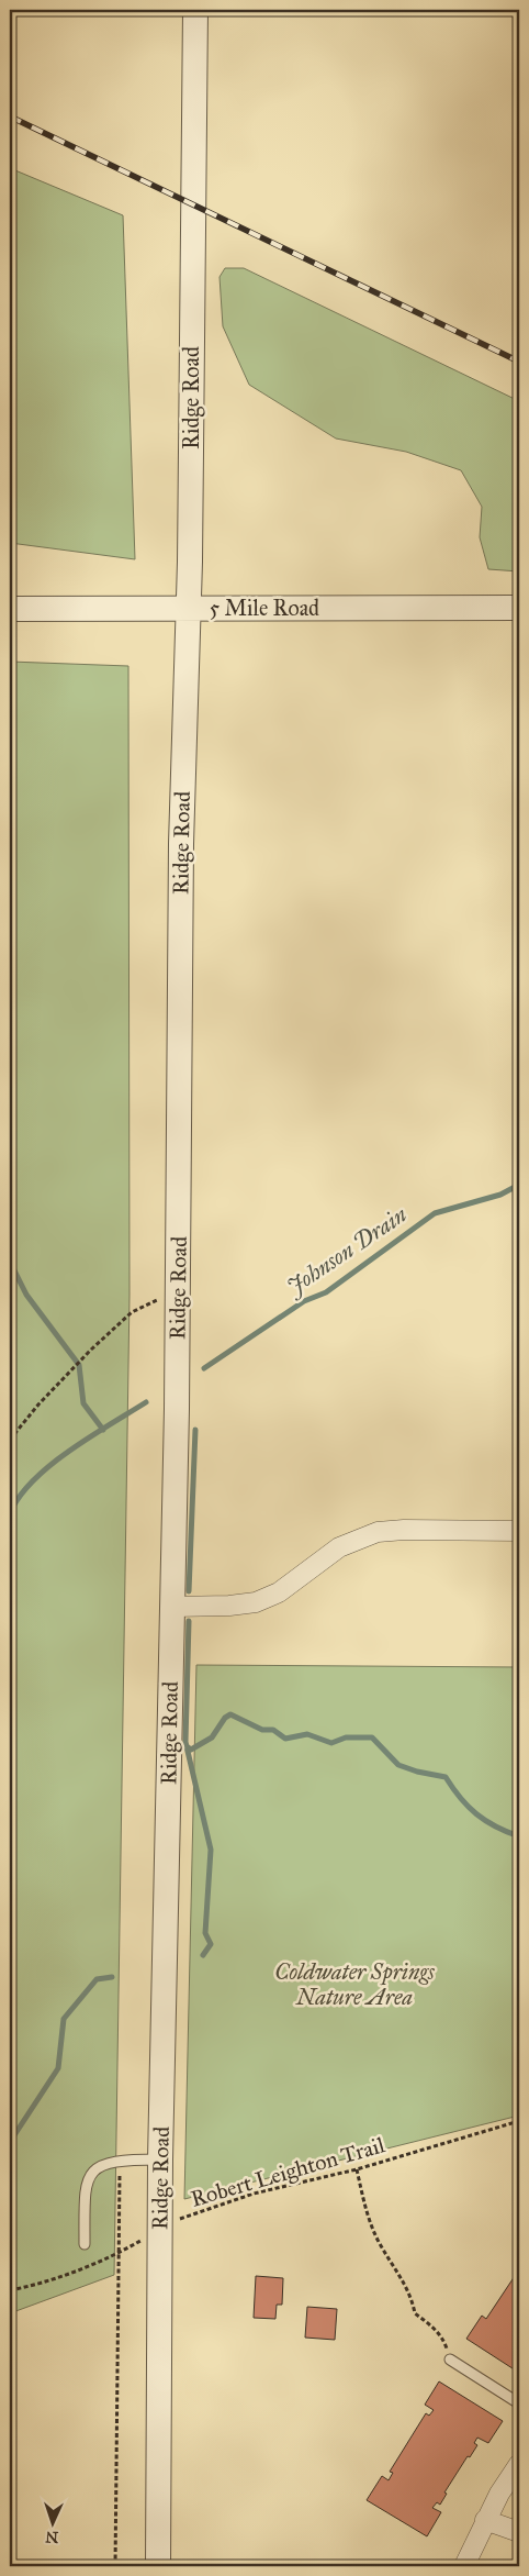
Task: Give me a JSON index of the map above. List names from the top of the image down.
{
  "streets": {
    "street": ["Ridge Road", "5 Mile Road"],
    "path": ["Robert Leighton Trail"]
  },
  "crossings": [
    ["Ridge Road", "5 Mile Road"],
    ["Ridge Road", "Robert Leighton Trail"]
  ],
  "water": ["Johnson Drain"],
  "parks": ["Coldwater Springs Nature Area"],
  "north": "bottom"
}
